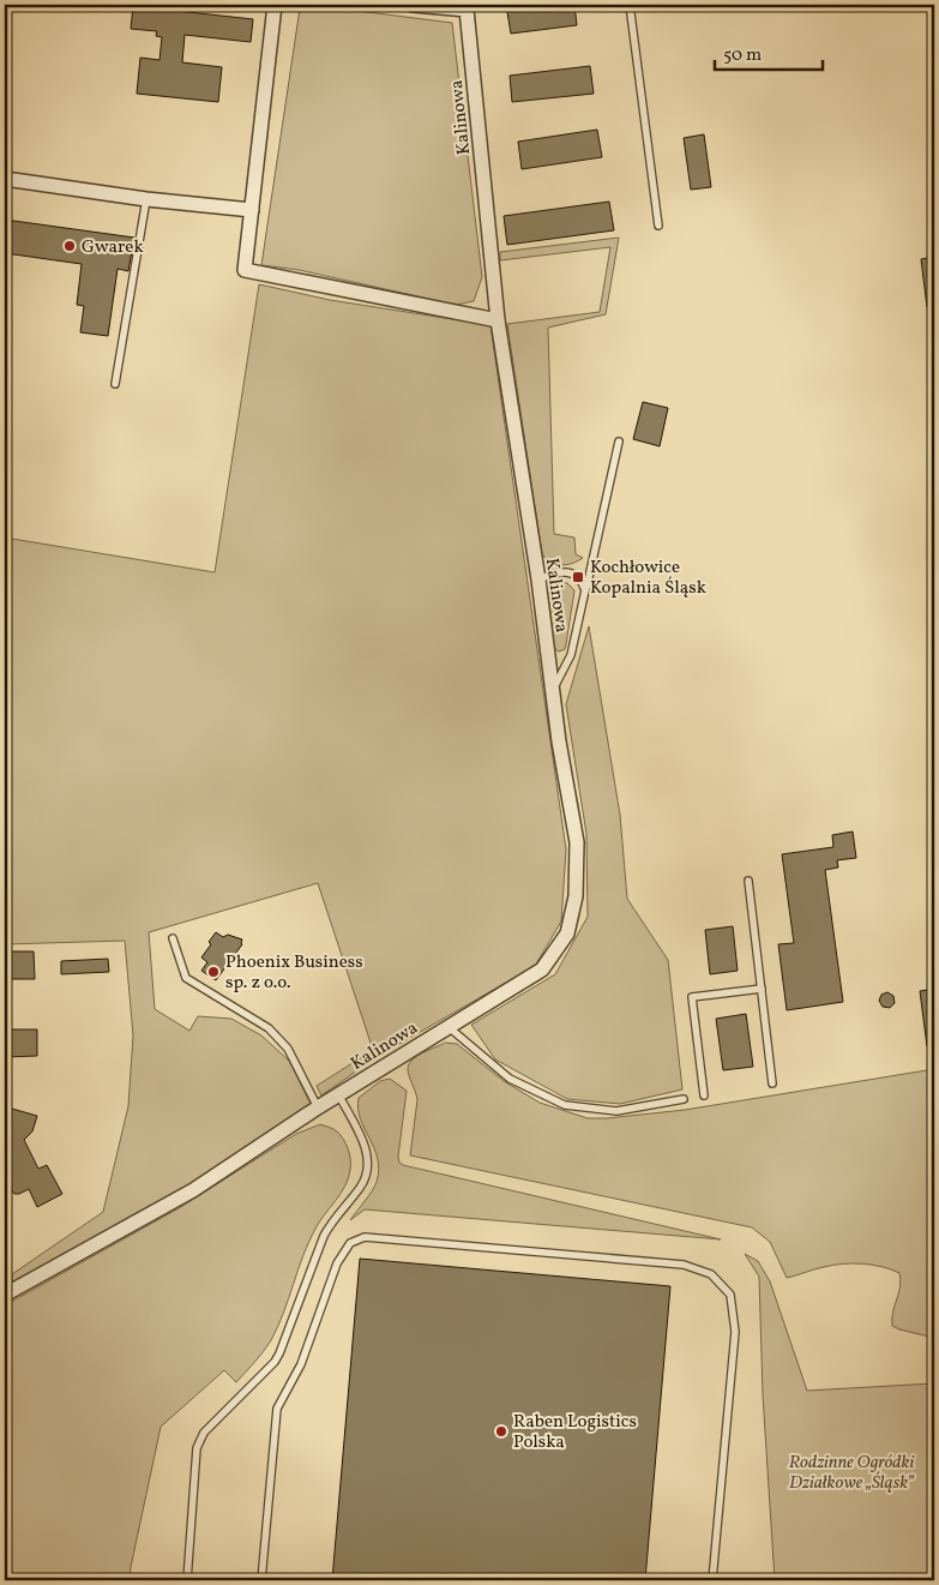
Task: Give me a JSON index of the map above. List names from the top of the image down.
{
  "streets": {
    "street": ["Kalinowa"]
  },
  "parks": ["Rodzinne Ogródki Działkowe „Śląsk”"],
  "places": {
    "other": ["Gwarek", "Phoenix Business sp. z o.o.", "Raben Logistics Polska"],
    "transit": ["Kochłowice Kopalnia Śląsk"]
  },
  "scale_bar": "50 m"
}
